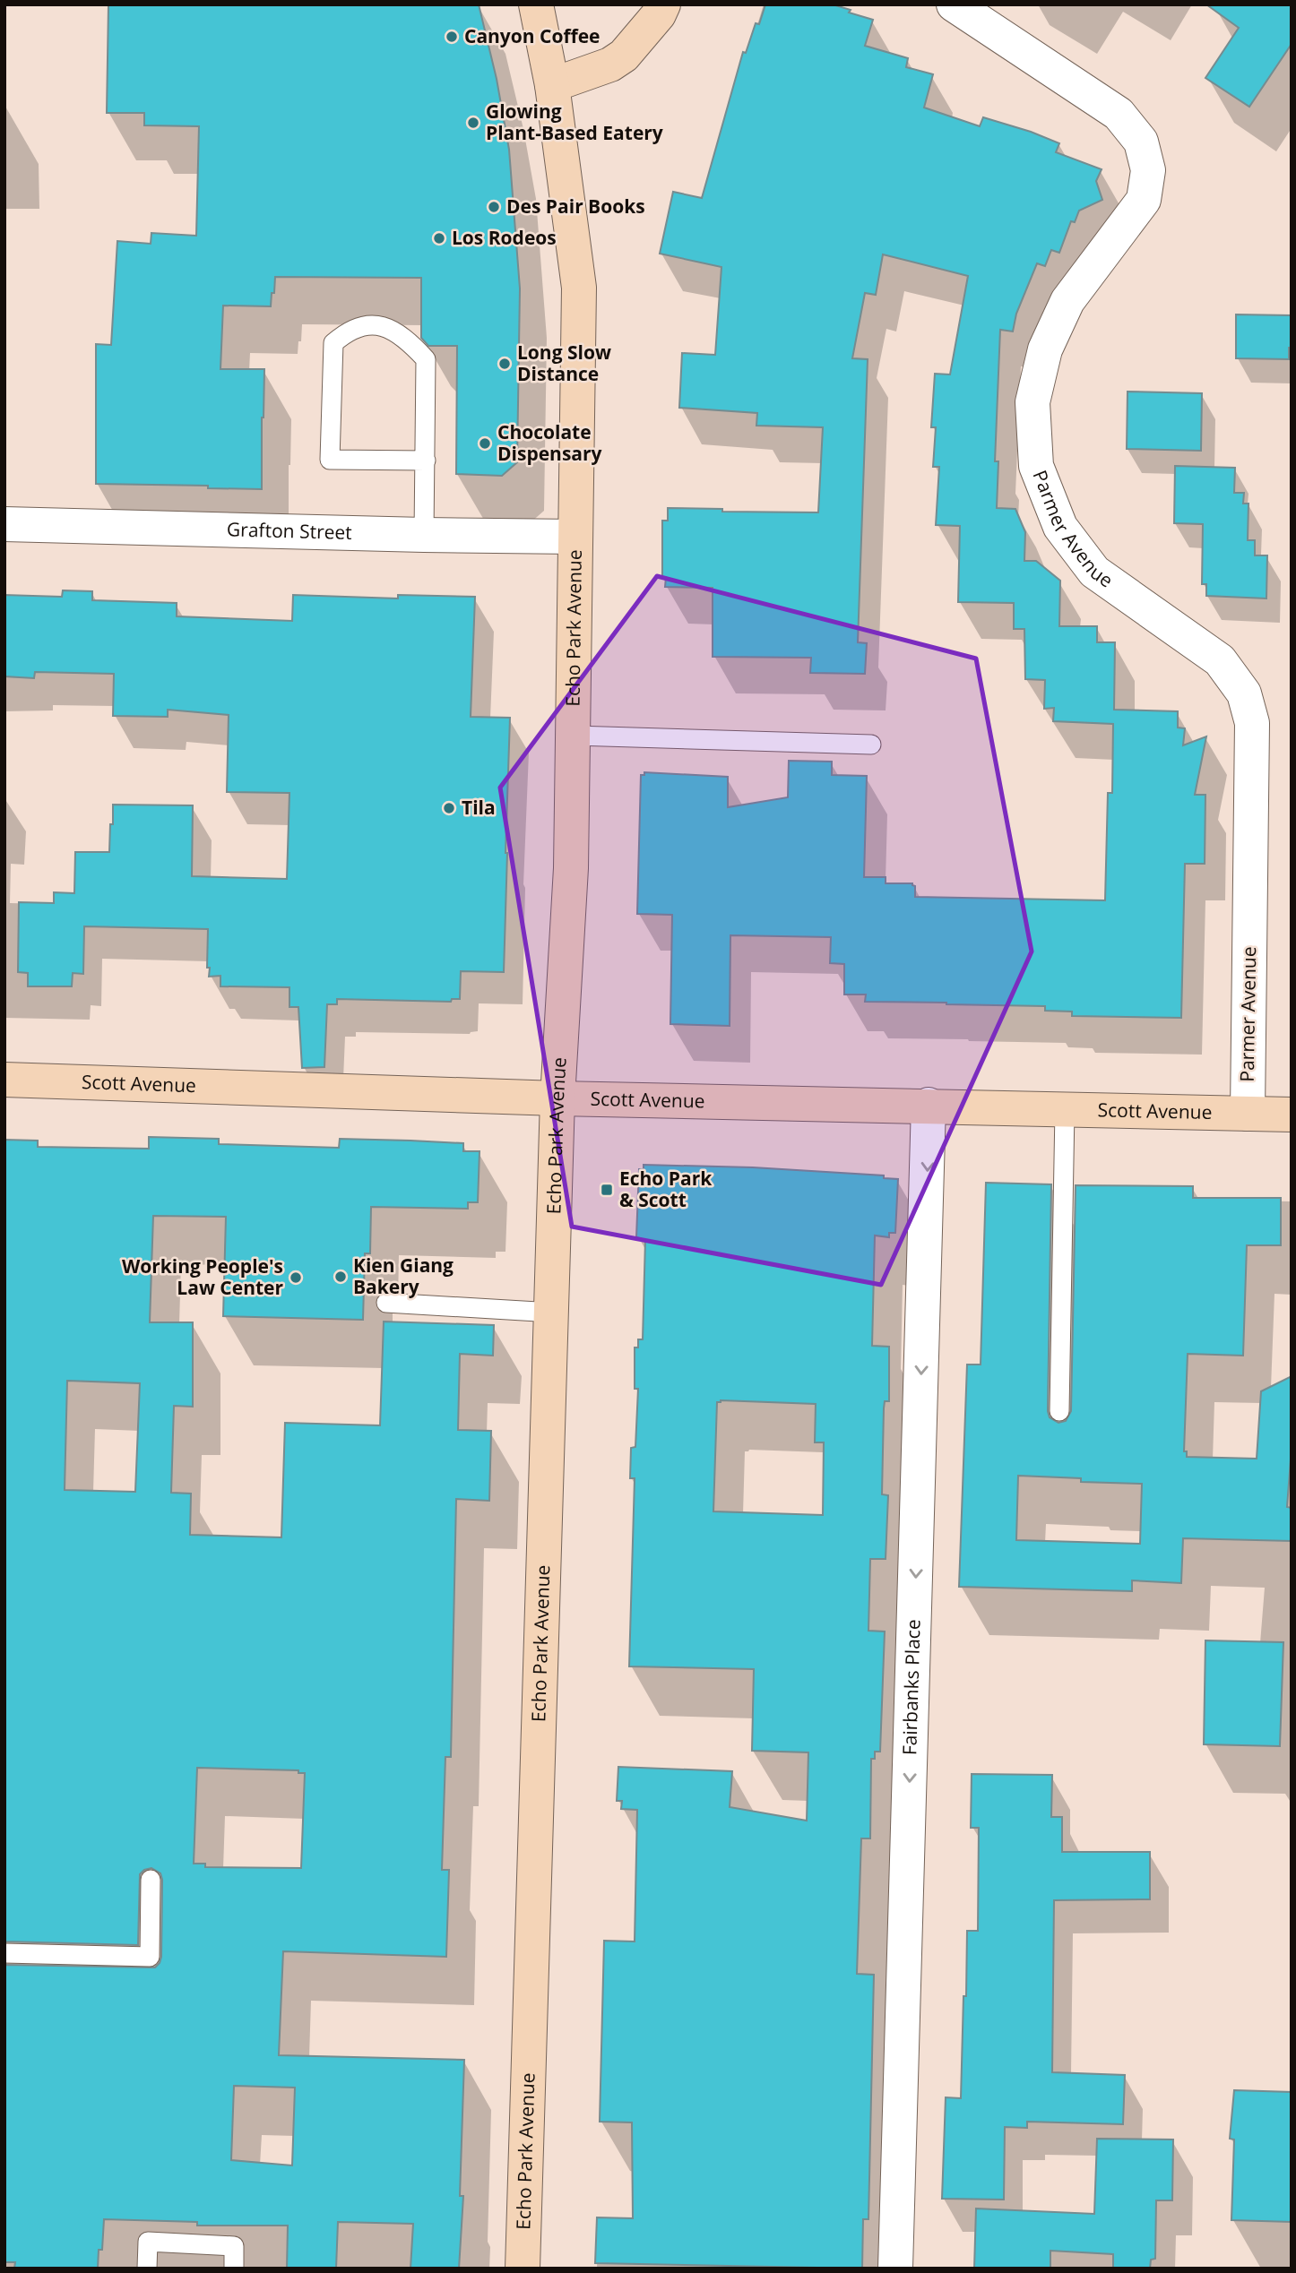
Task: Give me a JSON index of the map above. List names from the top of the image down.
{
  "streets": {
    "street": [
      "Parmer Avenue",
      "Grafton Street",
      "Echo Park Avenue",
      "Scott Avenue",
      "Fairbanks Place"
    ]
  },
  "crossings": [
    ["Parmer Avenue", "Scott Avenue"],
    ["Grafton Street", "Echo Park Avenue"],
    ["Echo Park Avenue", "Scott Avenue"],
    ["Scott Avenue", "Fairbanks Place"]
  ],
  "one_way": ["Fairbanks Place"],
  "places": {
    "other": [
      "Canyon Coffee",
      "Glowing Plant-Based Eatery",
      "Des Pair Books",
      "Los Rodeos",
      "Long Slow Distance",
      "Chocolate Dispensary",
      "Tila",
      "Kien Giang Bakery",
      "Working People's Law Center"
    ],
    "transit": ["Echo Park & Scott"]
  }
}
